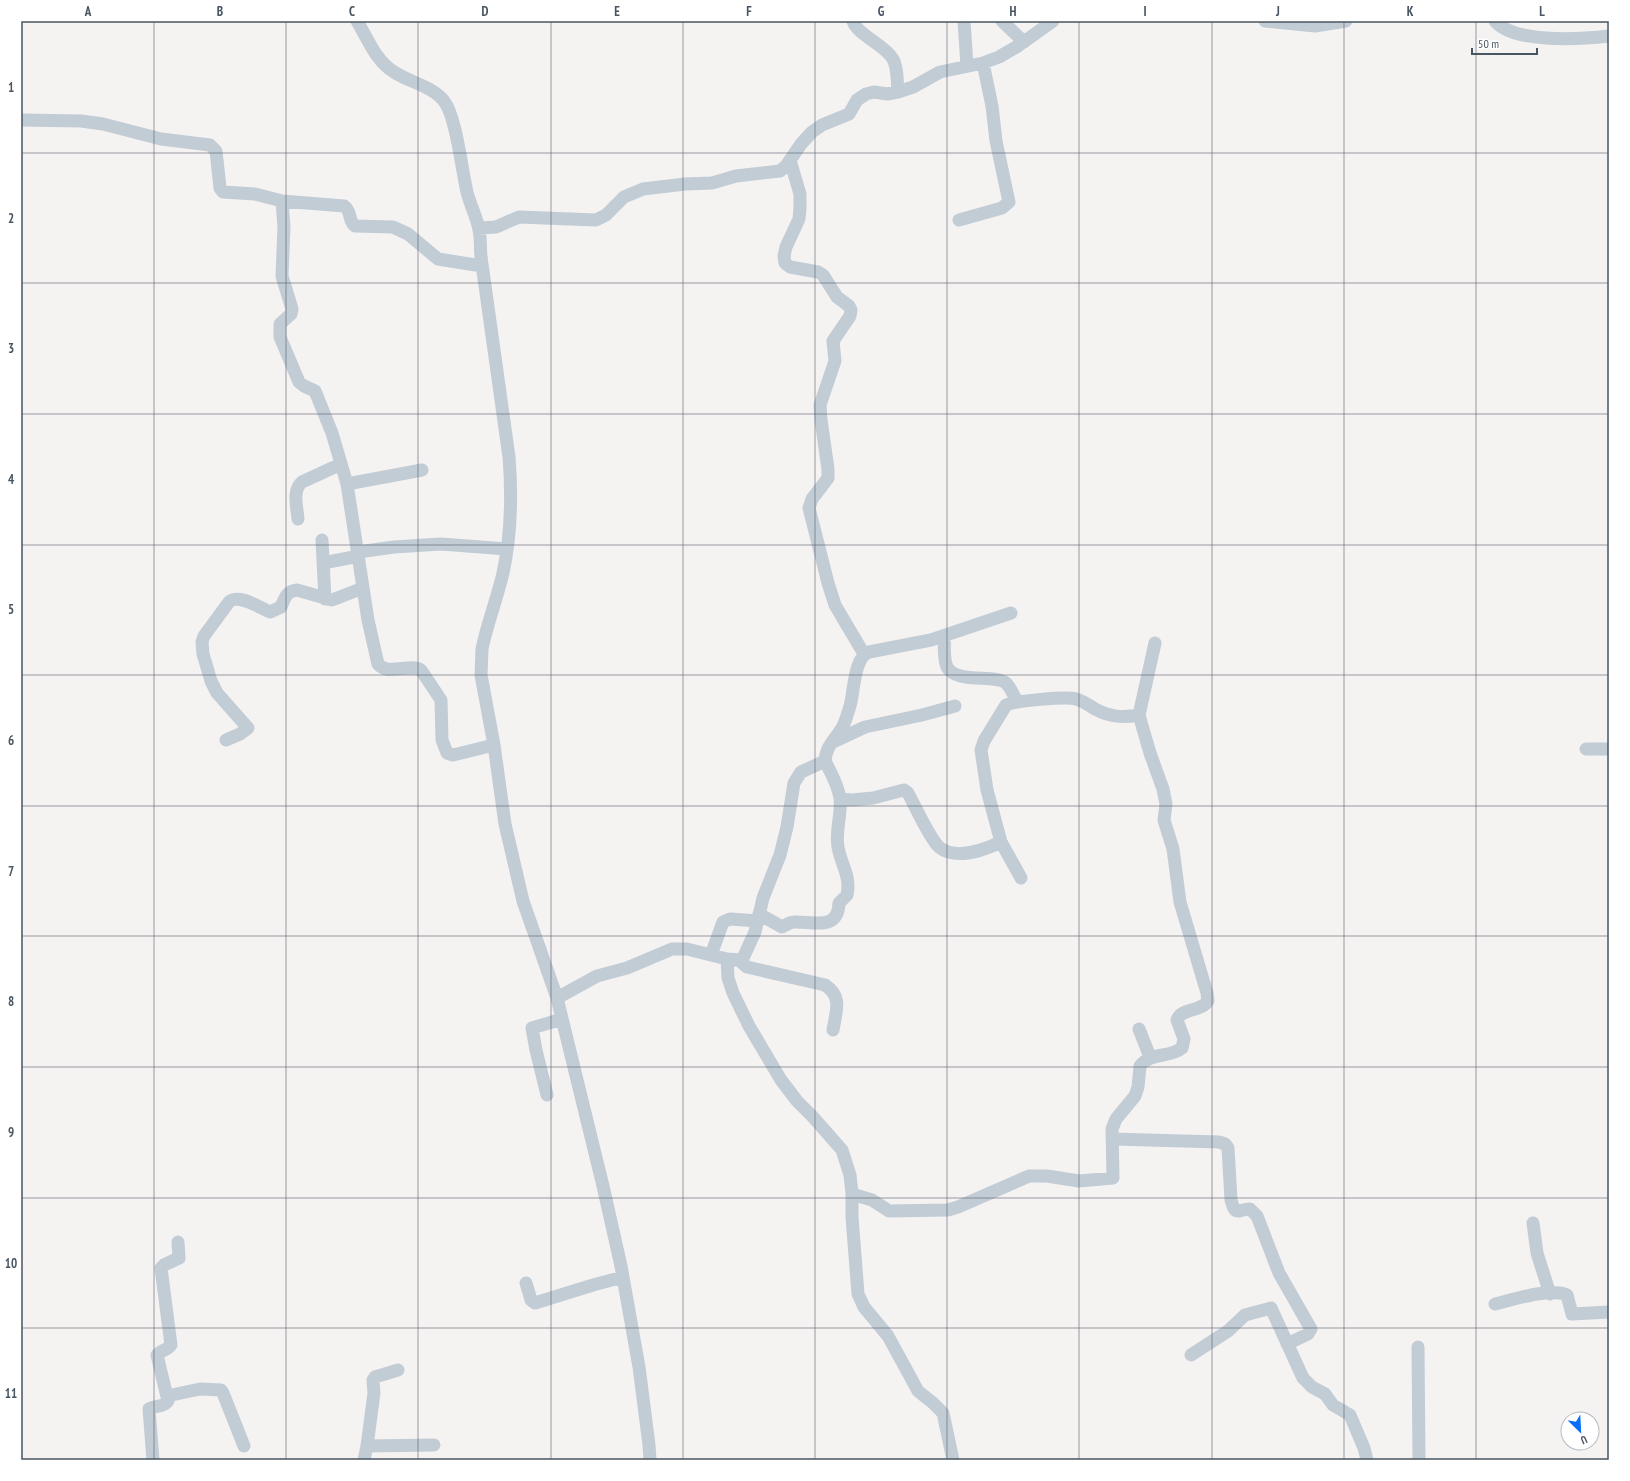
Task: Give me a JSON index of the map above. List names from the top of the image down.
{
  "scale_bar": "50 m",
  "north": "bottom right",
  "grid": {
    "columns": [
      "A",
      "B",
      "C",
      "D",
      "E",
      "F",
      "G",
      "H",
      "I",
      "J",
      "K",
      "L"
    ],
    "rows": [
      "1",
      "2",
      "3",
      "4",
      "5",
      "6",
      "7",
      "8",
      "9",
      "10",
      "11"
    ]
  }
}
